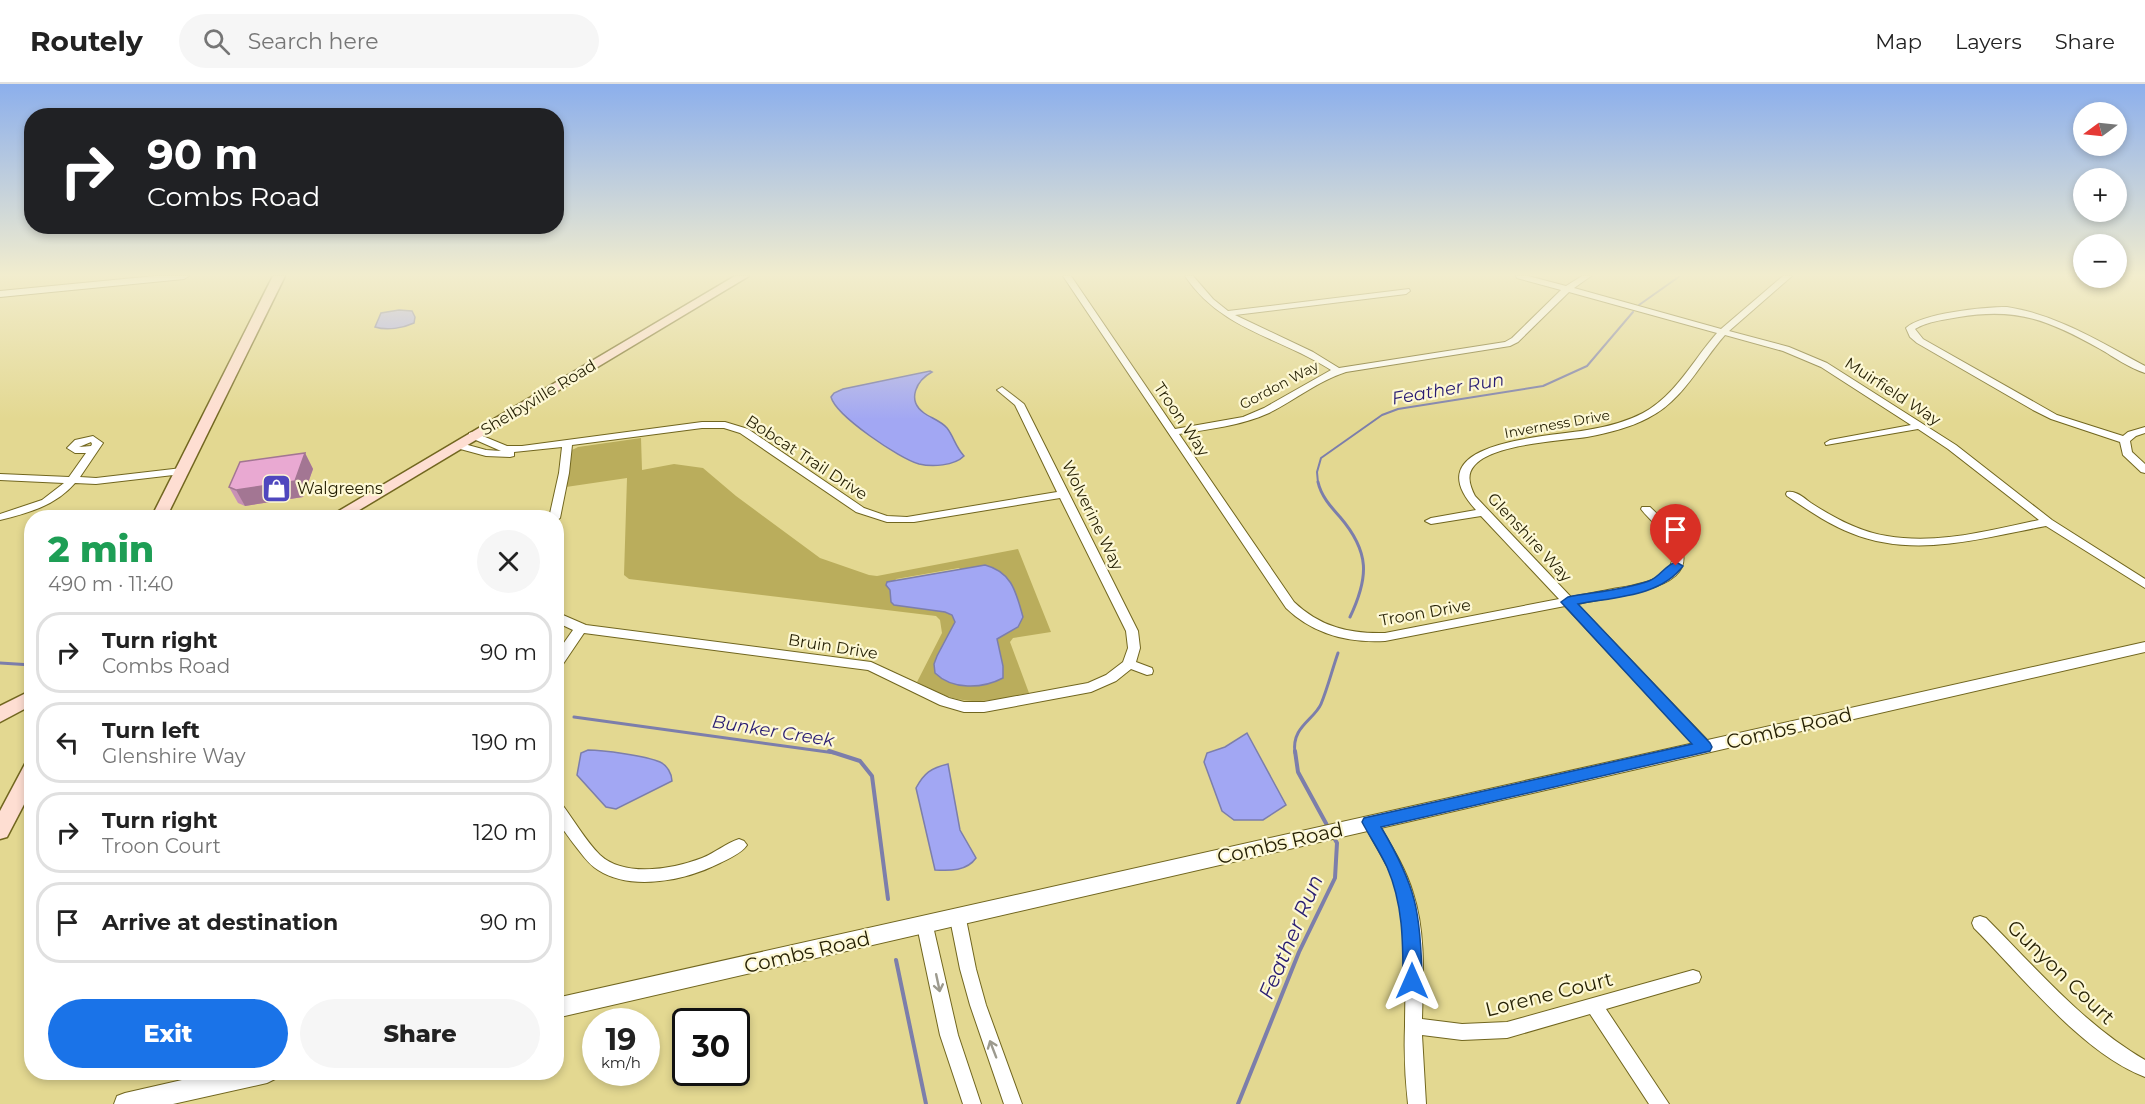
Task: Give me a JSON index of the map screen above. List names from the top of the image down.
{
  "streets": {
    "main road": ["Shelbyville Road"],
    "street": [
      "Gordon Way",
      "Muirfield Way",
      "Troon Way",
      "Inverness Drive",
      "Bobcat Trail Drive",
      "Wolverine Way",
      "Glenshire Way",
      "Troon Drive",
      "Bruin Drive",
      "Combs Road",
      "Gunyon Court",
      "Lorene Court"
    ]
  },
  "crossings": [
    ["Gordon Way", "Troon Way"],
    ["Muirfield Way", "Inverness Drive"],
    ["Shelbyville Road", "Bobcat Trail Drive"],
    ["Troon Way", "Troon Drive"],
    ["Inverness Drive", "Glenshire Way"],
    ["Bobcat Trail Drive", "Wolverine Way"],
    ["Wolverine Way", "Bruin Drive"],
    ["Glenshire Way", "Troon Drive"],
    ["Glenshire Way", "Combs Road"]
  ],
  "water": ["Feather Run", "Bunker Creek"],
  "places": {
    "shop": ["Walgreens"]
  },
  "north": "left",
  "page": {
    "header": "Routely",
    "search": "Search here",
    "nav": ["Map", "Layers", "Share"],
    "map_buttons": ["+", "−"],
    "turn": ["90 m", "Combs Road"],
    "heading": ["2 min", "490 m · 11:40"],
    "list": [
      {
        "name": "Turn right",
        "note": "Combs Road",
        "value": "90 m"
      },
      {
        "name": "Turn left",
        "note": "Glenshire Way",
        "value": "190 m"
      },
      {
        "name": "Turn right",
        "note": "Troon Court",
        "value": "120 m"
      },
      {
        "name": "Arrive at destination",
        "value": "90 m"
      }
    ],
    "buttons": ["Exit", "Share"],
    "speed": "19 km/h",
    "limit": "30"
  }
}
